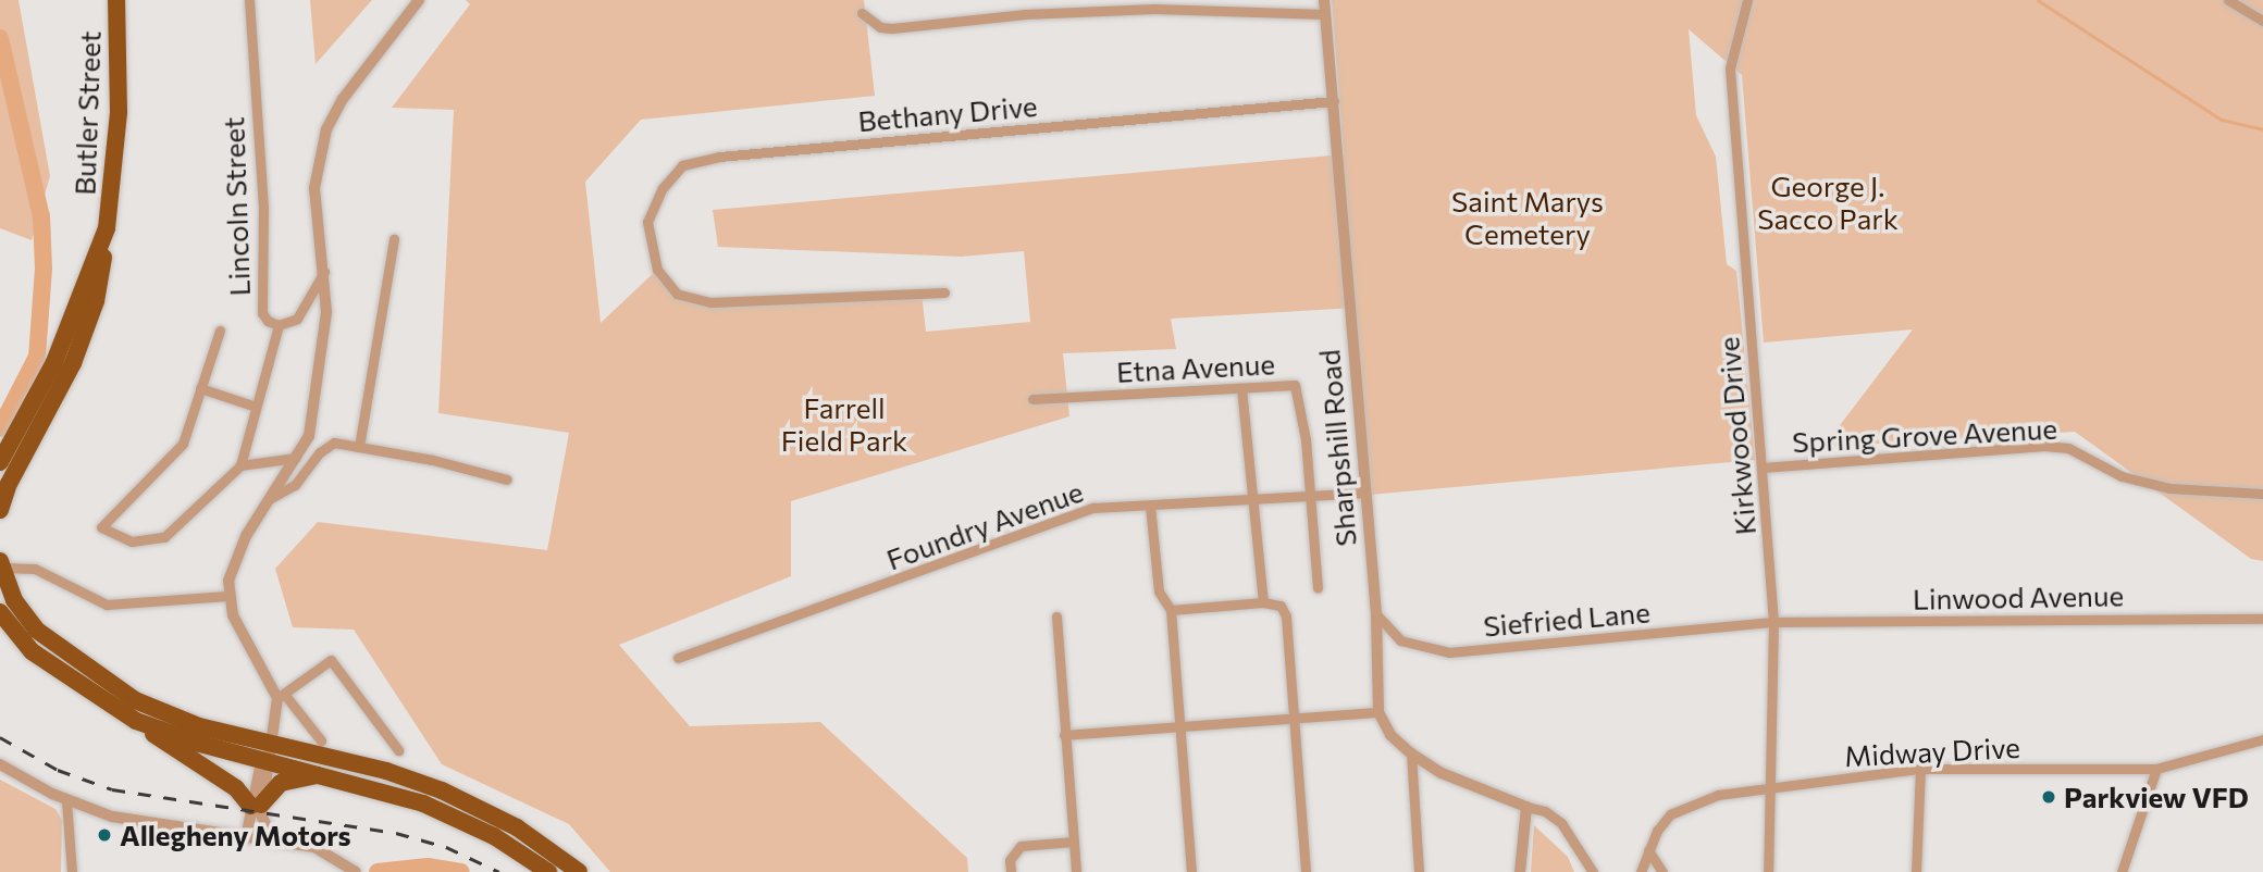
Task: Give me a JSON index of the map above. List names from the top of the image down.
{
  "streets": {
    "highway": ["Butler Street"],
    "street": [
      "Bethany Drive",
      "Lincoln Street",
      "Etna Avenue",
      "Spring Grove Avenue",
      "Kirkwood Drive",
      "Sharpshill Road",
      "Foundry Avenue",
      "Linwood Avenue",
      "Siefried Lane",
      "Midway Drive"
    ]
  },
  "crossings": [
    ["Bethany Drive", "Sharpshill Road"],
    ["Etna Avenue", "Foundry Avenue"],
    ["Spring Grove Avenue", "Kirkwood Drive"],
    ["Kirkwood Drive", "Linwood Avenue"],
    ["Kirkwood Drive", "Siefried Lane"],
    ["Kirkwood Drive", "Midway Drive"],
    ["Sharpshill Road", "Foundry Avenue"],
    ["Sharpshill Road", "Siefried Lane"],
    ["Linwood Avenue", "Siefried Lane"]
  ],
  "parks": ["George J. Sacco Park", "Saint Marys Cemetery", "Farrell Field Park"],
  "places": ["Parkview VFD", "Allegheny Motors"]
}
